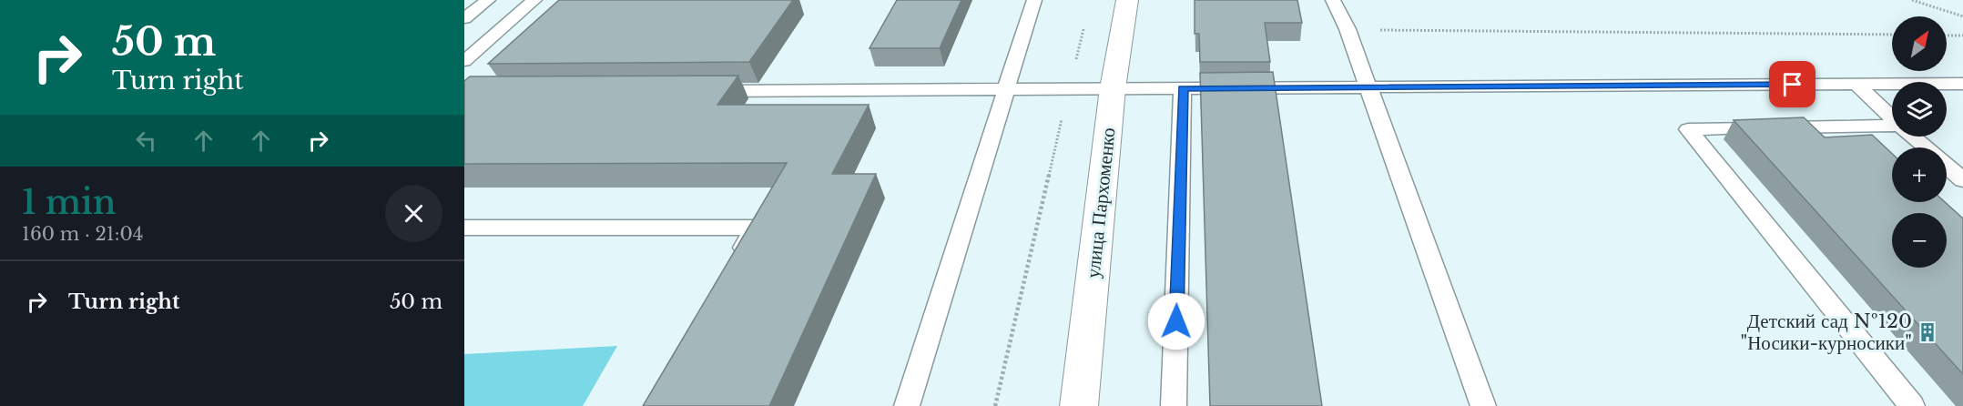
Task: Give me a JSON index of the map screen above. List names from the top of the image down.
{
  "streets": {
    "street": ["улица Пархоменко"]
  },
  "places": {
    "building": ["Детский сад №120 \"Носики-курносики\""]
  },
  "north": "top right",
  "page": {
    "turn": ["50 m", "Turn right"],
    "map_buttons": ["+", "−"],
    "heading": ["1 min", "160 m · 21:04"],
    "list": [
      {
        "name": "Turn right",
        "value": "50 m"
      }
    ]
  }
}
